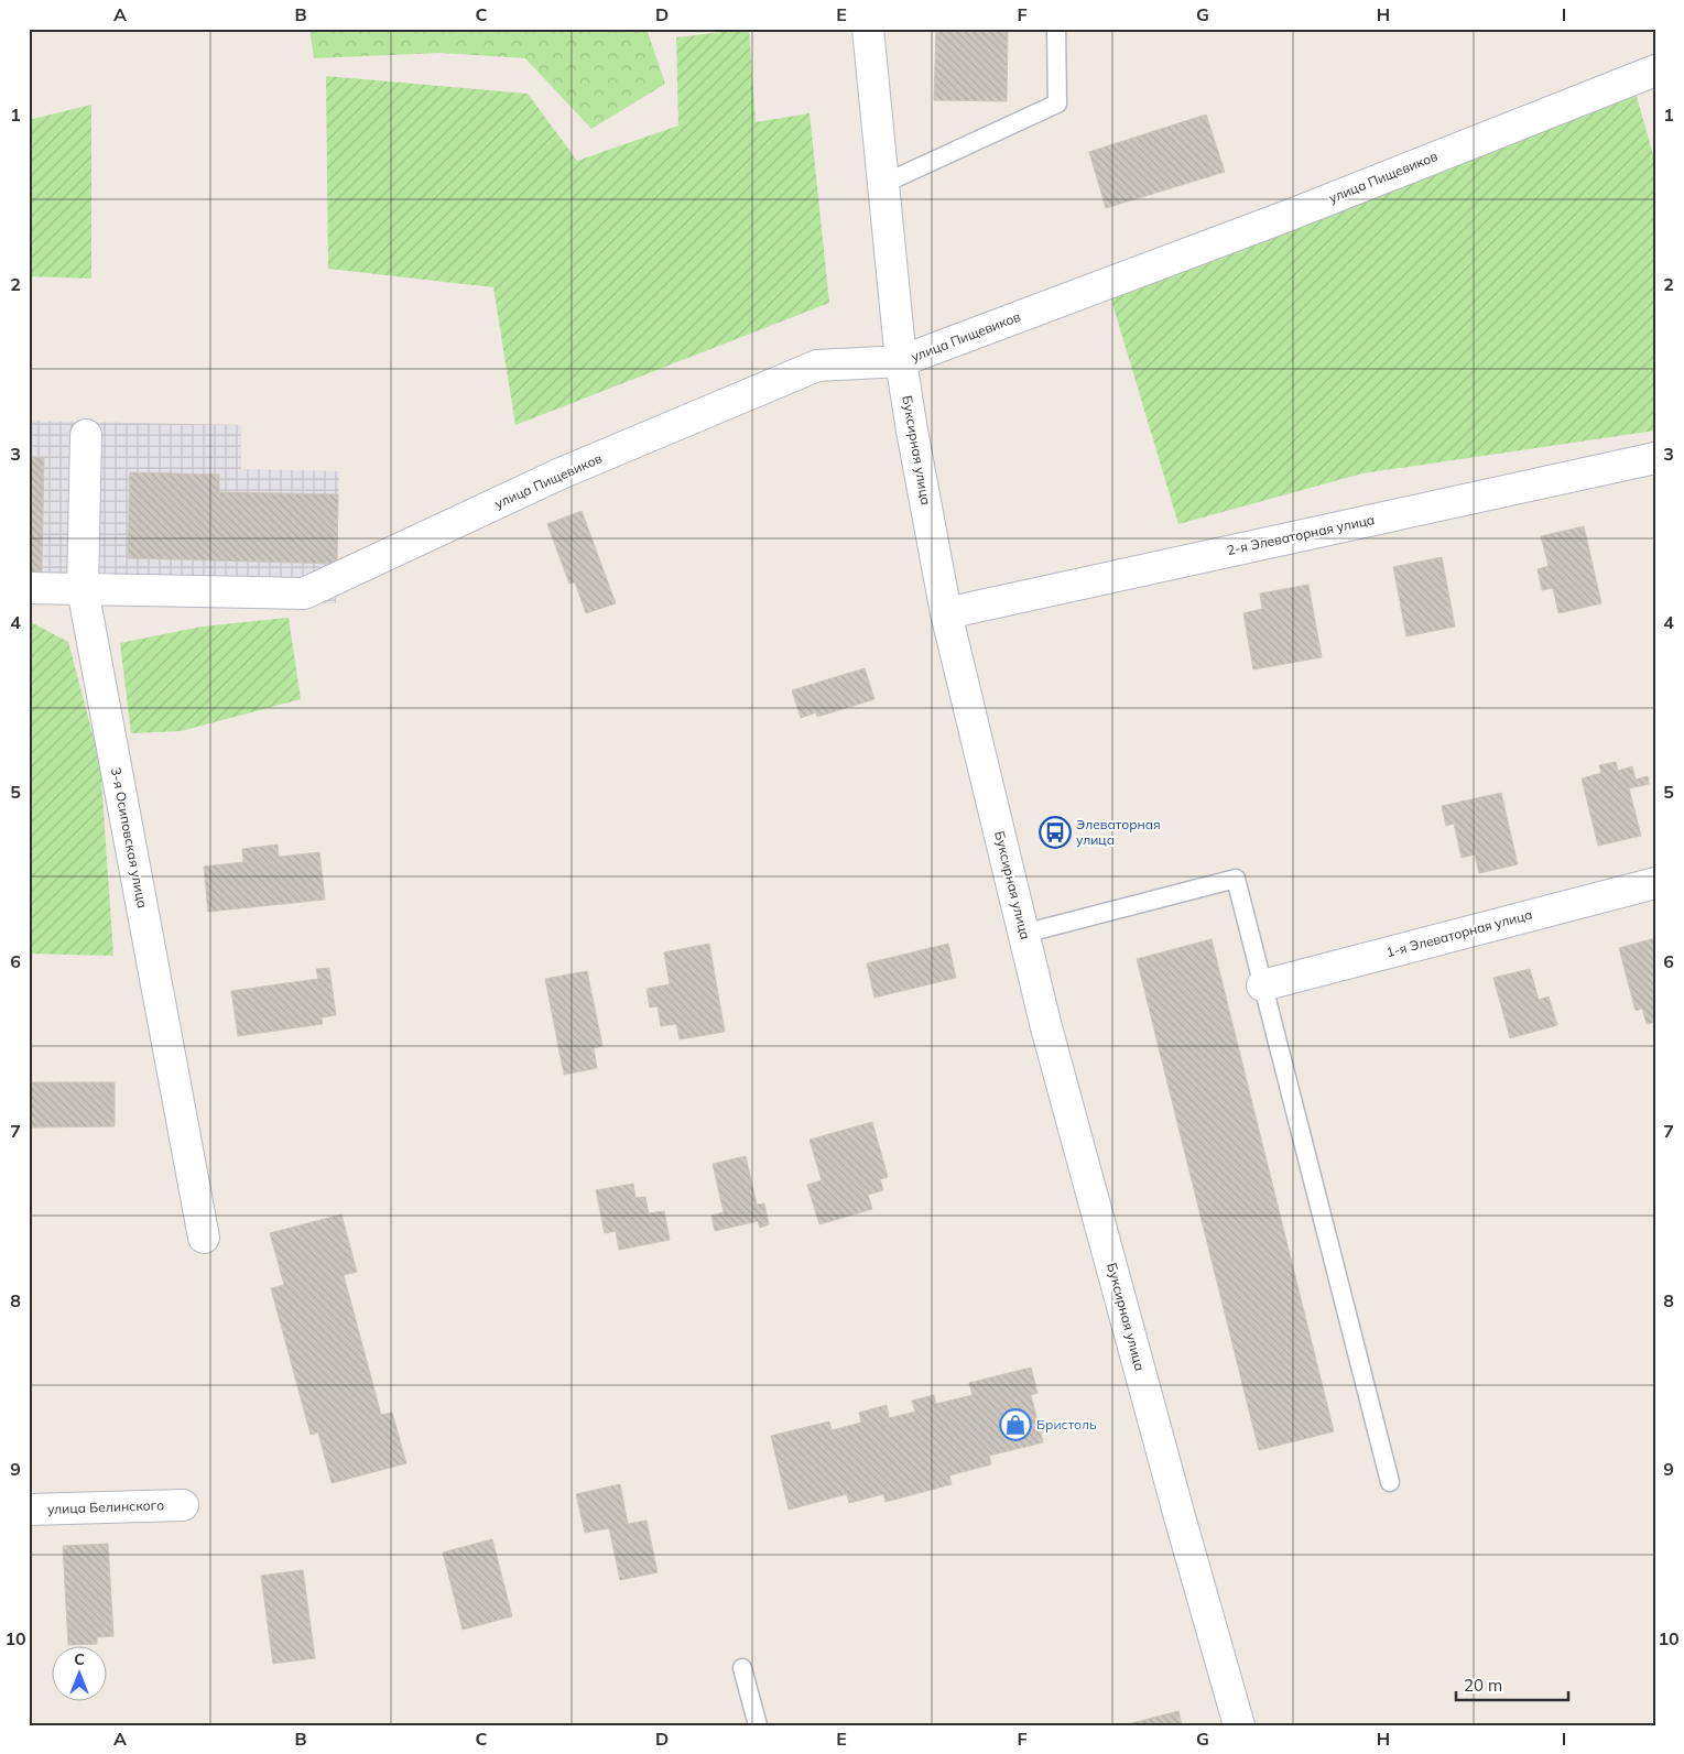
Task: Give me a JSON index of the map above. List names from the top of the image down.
{
  "streets": {
    "street": [
      "улица Пищевиков",
      "Буксирная улица",
      "2-я Элеваторная улица",
      "3-я Осиповская улица",
      "1-я Элеваторная улица",
      "улица Белинского"
    ]
  },
  "crossings": [
    ["улица Пищевиков", "Буксирная улица"],
    ["улица Пищевиков", "3-я Осиповская улица"],
    ["Буксирная улица", "2-я Элеваторная улица"]
  ],
  "places": {
    "bus stop": ["Элеваторная улица"],
    "shop": ["Бристоль"]
  },
  "scale_bar": "20 m",
  "north": "top",
  "grid": {
    "columns": [
      "A",
      "B",
      "C",
      "D",
      "E",
      "F",
      "G",
      "H",
      "I"
    ],
    "rows": [
      "1",
      "2",
      "3",
      "4",
      "5",
      "6",
      "7",
      "8",
      "9",
      "10"
    ]
  }
}
